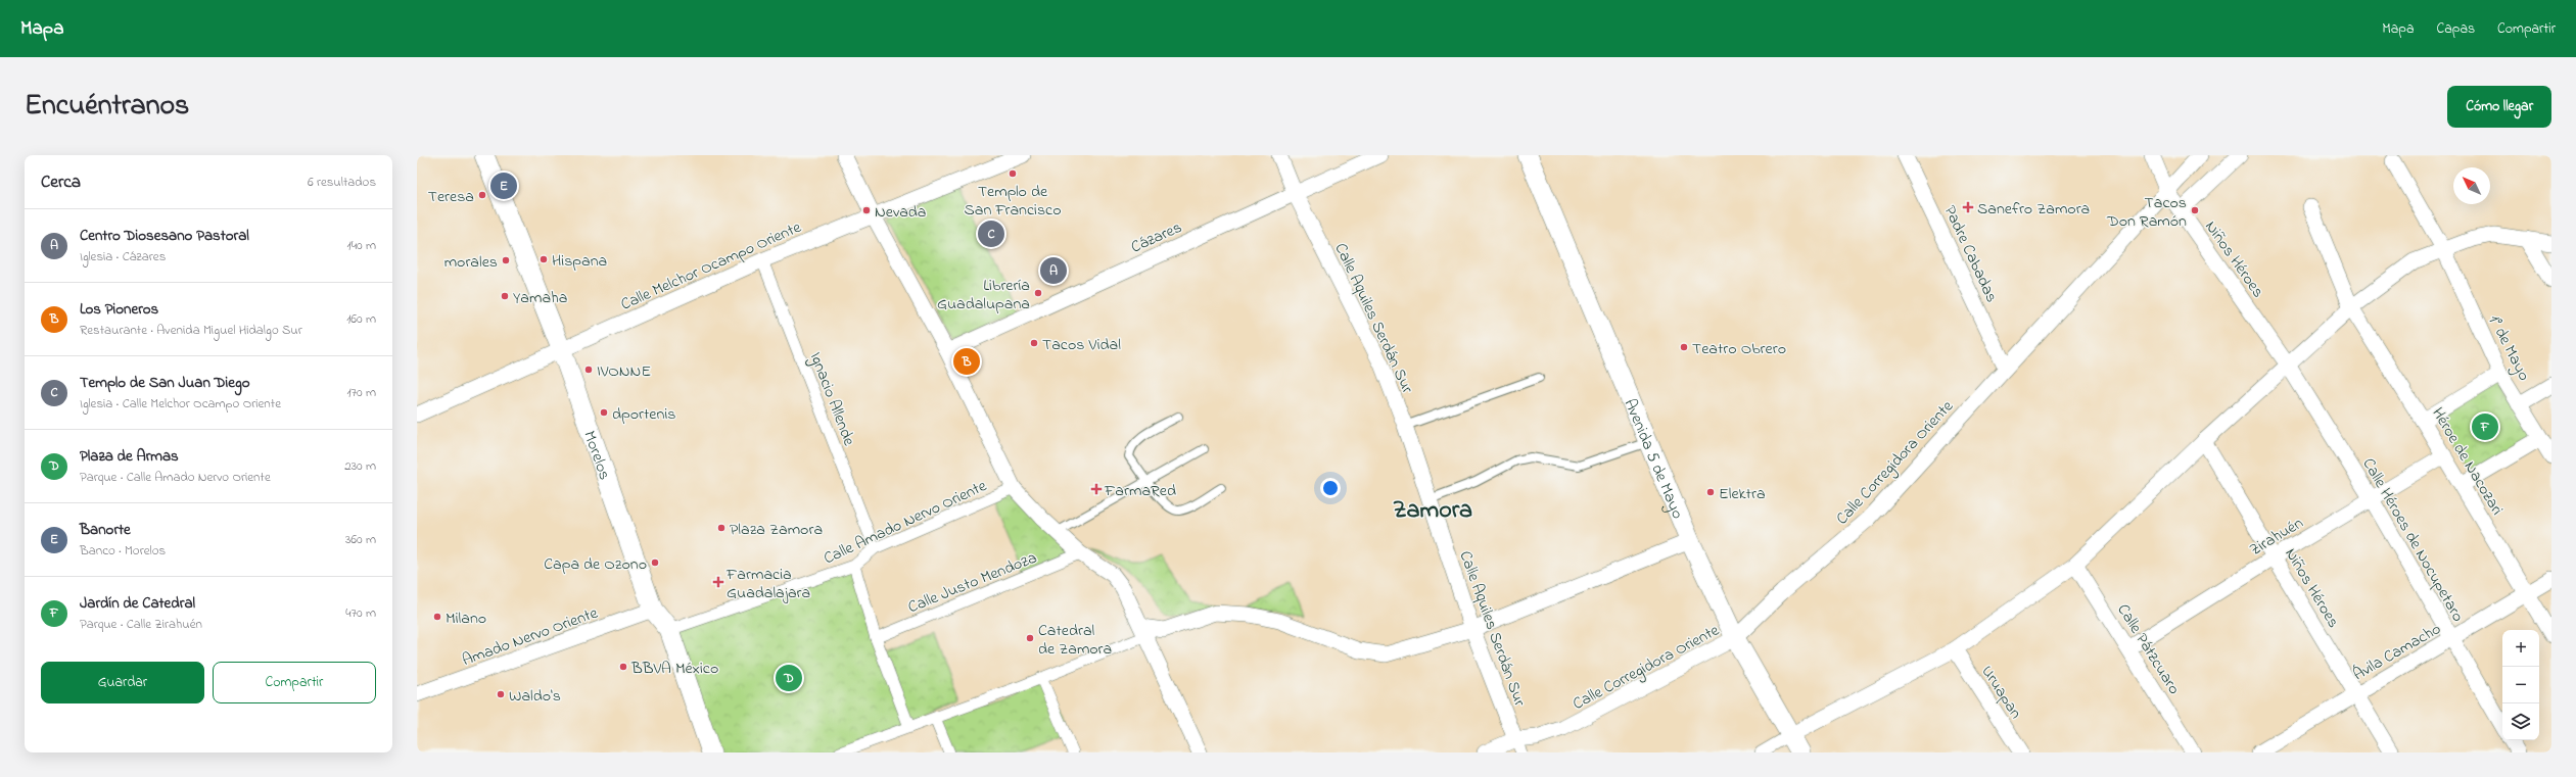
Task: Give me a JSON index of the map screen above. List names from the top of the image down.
{
  "streets": {
    "street": [
      "Cázares",
      "Padre Cabadas",
      "Niños Héroes",
      "Calle Melchor Ocampo Oriente",
      "Calle Aquiles Serdán Sur",
      "1° de Mayo",
      "Ignacio Allende",
      "Morelos",
      "Avenida 5 de Mayo",
      "Héroe de Nacozari",
      "Calle Corregidora Oriente",
      "Calle Amado Nervo Oriente",
      "Zirahuén",
      "Calle Héroes de Nocupetaro",
      "Calle Justo Mendoza",
      "Amado Nervo Oriente",
      "Calle Pátzcuaro",
      "Ávila Camacho",
      "Uruapan"
    ]
  },
  "crossings": [
    ["Cázares", "Calle Aquiles Serdán Sur"],
    ["Padre Cabadas", "Calle Corregidora Oriente"],
    ["Niños Héroes", "Calle Corregidora Oriente"],
    ["Niños Héroes", "Zirahuén"],
    ["Niños Héroes", "Calle Héroes de Nocupetaro"],
    ["Niños Héroes", "Ávila Camacho"],
    ["Calle Melchor Ocampo Oriente", "Ignacio Allende"],
    ["Calle Melchor Ocampo Oriente", "Morelos"],
    ["Calle Aquiles Serdán Sur", "Calle Corregidora Oriente"],
    ["Ignacio Allende", "Calle Amado Nervo Oriente"],
    ["Morelos", "Calle Amado Nervo Oriente"],
    ["Morelos", "Amado Nervo Oriente"],
    ["Avenida 5 de Mayo", "Calle Corregidora Oriente"],
    ["Héroe de Nacozari", "Zirahuén"],
    ["Héroe de Nacozari", "Ávila Camacho"],
    ["Zirahuén", "Calle Héroes de Nocupetaro"],
    ["Zirahuén", "Calle Pátzcuaro"],
    ["Calle Héroes de Nocupetaro", "Ávila Camacho"]
  ],
  "districts": ["Zamora"],
  "places": {
    "other": [
      "Templo de San Francisco",
      "Teresa",
      "Nevada",
      "Tacos Don Ramón",
      "Hispana",
      "morales",
      "Librería Guadalupana",
      "Yamaha",
      "Tacos Vidal",
      "Teatro Obrero",
      "IVONNE",
      "dportenis",
      "Elektra",
      "Plaza Zamora",
      "Capa de Ozono",
      "Milano",
      "Catedral de Zamora",
      "BBVA México",
      "Waldo's"
    ],
    "health": ["Sanefro Zamora", "FarmaRed", "Farmacia Guadalajara"]
  },
  "north": "top left",
  "page": {
    "header": "Mapa",
    "nav": ["Mapa", "Capas", "Compartir"],
    "title": "Encuéntranos",
    "buttons": [
      "Cómo llegar",
      ["Guardar", "Compartir"]
    ],
    "heading": ["Cerca", "6 resultados"],
    "pins": [
      "E",
      "C",
      "A",
      "B",
      "F",
      "D"
    ],
    "list": [
      {
        "mark": "A",
        "name": "Centro Diosesano Pastoral",
        "note": "Iglesia · Cázares",
        "value": "140 m"
      },
      {
        "mark": "B",
        "name": "Los Pioneros",
        "note": "Restaurante · Avenida Miguel Hidalgo Sur",
        "value": "160 m"
      },
      {
        "mark": "C",
        "name": "Templo de San Juan Diego",
        "note": "Iglesia · Calle Melchor Ocampo Oriente",
        "value": "170 m"
      },
      {
        "mark": "D",
        "name": "Plaza de Armas",
        "note": "Parque · Calle Amado Nervo Oriente",
        "value": "230 m"
      },
      {
        "mark": "E",
        "name": "Banorte",
        "note": "Banco · Morelos",
        "value": "360 m"
      },
      {
        "mark": "F",
        "name": "Jardín de Catedral",
        "note": "Parque · Calle Zirahuén",
        "value": "470 m"
      }
    ],
    "map_buttons": ["+", "−"]
  }
}
